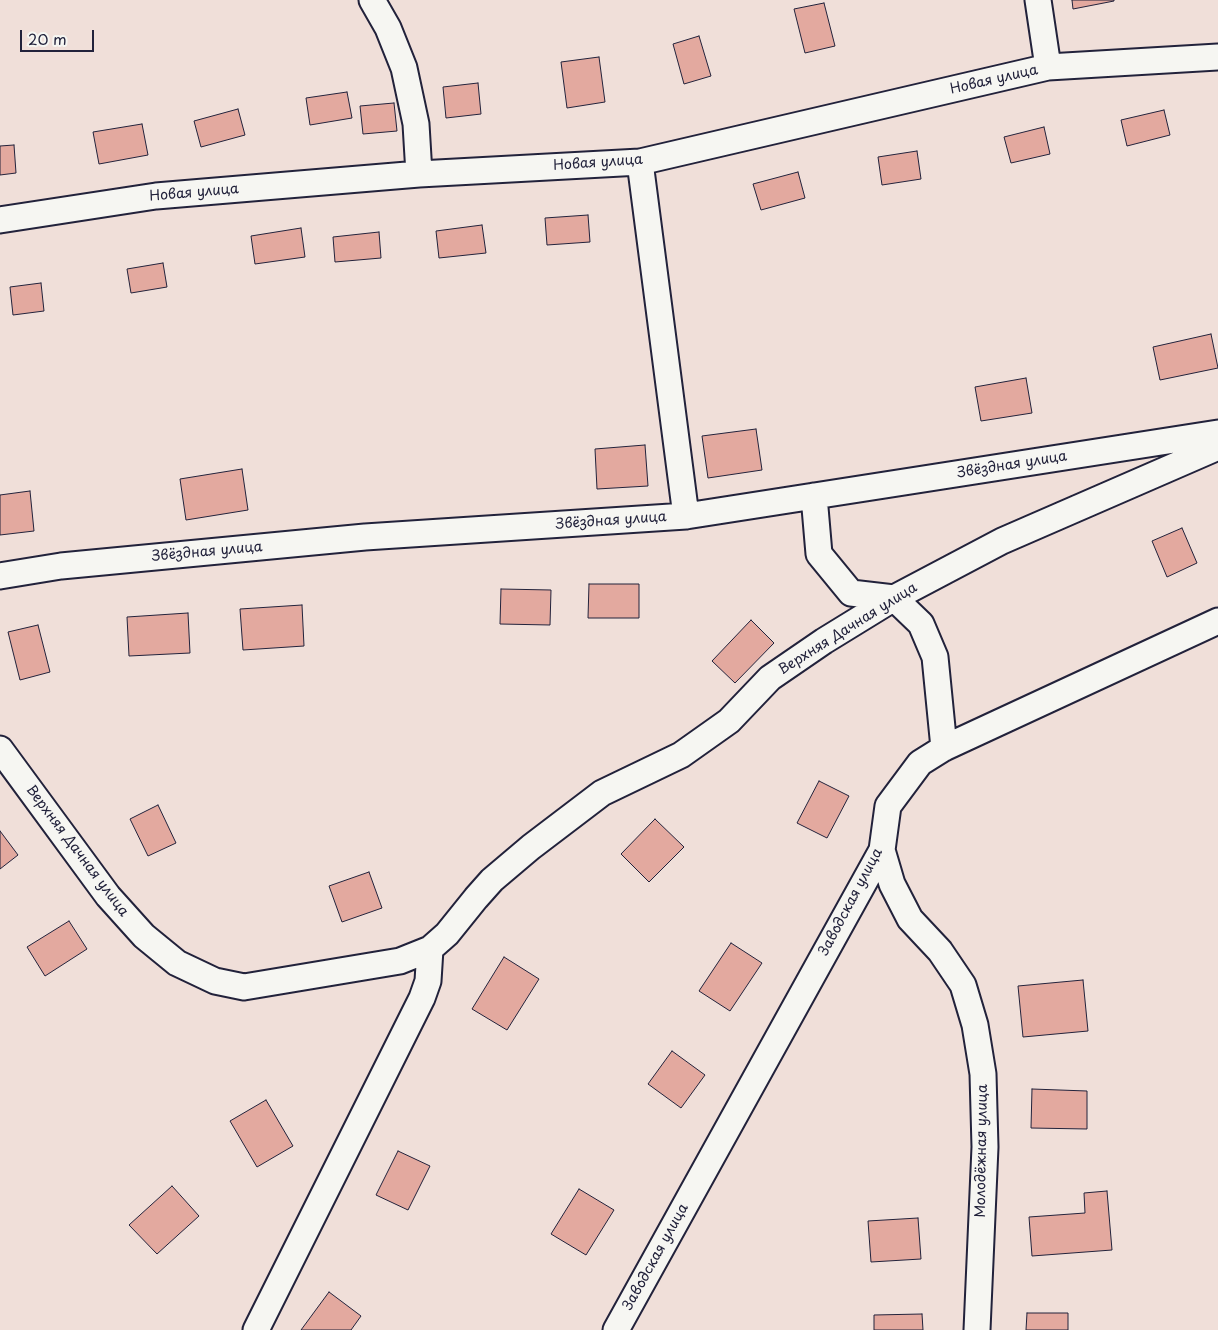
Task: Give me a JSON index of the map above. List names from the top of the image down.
{
  "streets": {
    "street": [
      "Новая улица",
      "Звёздная улица",
      "Верхняя Дачная улица",
      "Заводская улица",
      "Молодёжная улица"
    ]
  },
  "crossings": [
    ["Заводская улица", "Молодёжная улица"]
  ],
  "scale_bar": "20 m"
}
